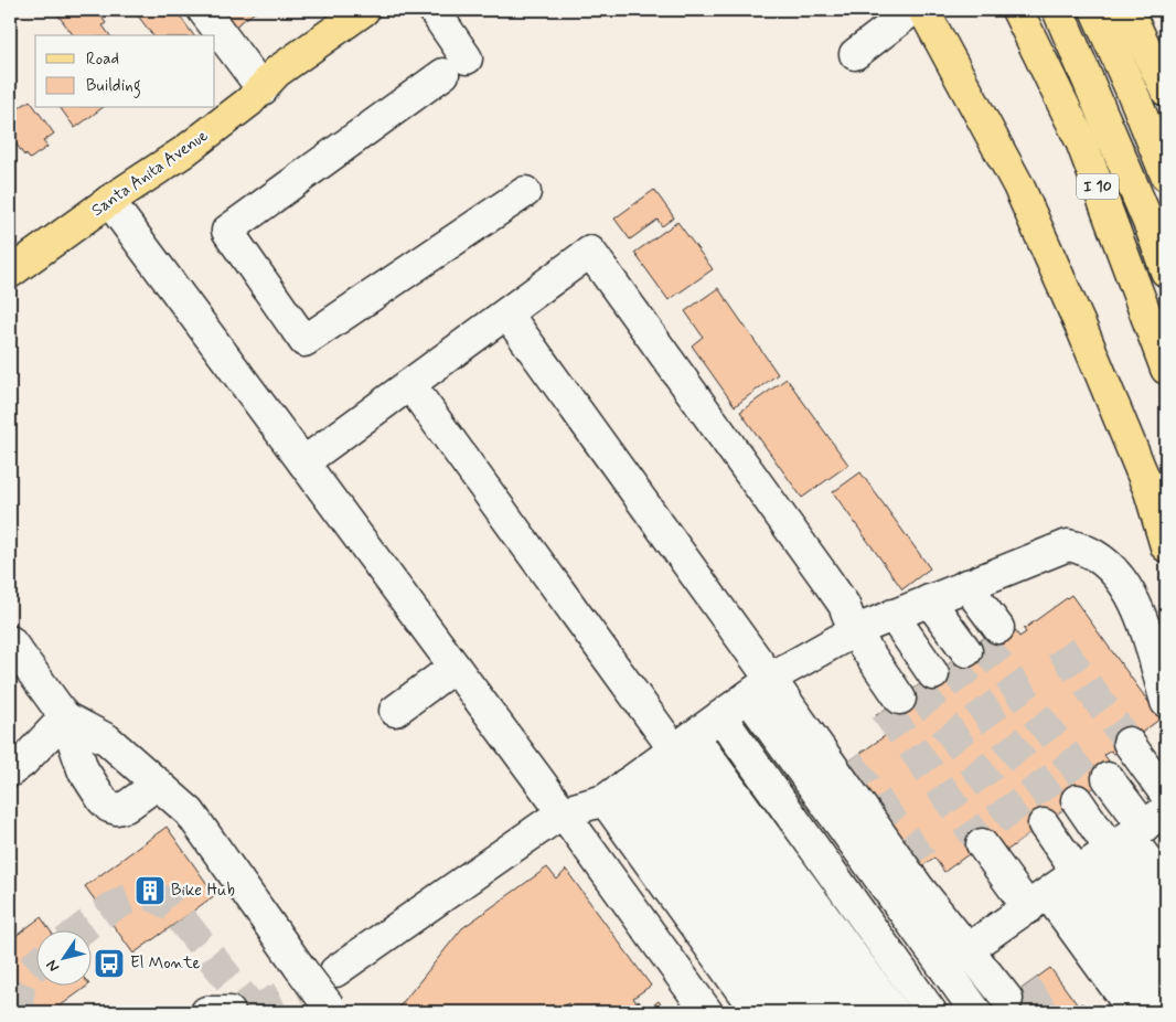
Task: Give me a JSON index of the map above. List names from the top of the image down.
{
  "streets": {
    "main road": ["Santa Anita Avenue", "I 10"]
  },
  "places": {
    "building": ["Bike Hub"],
    "bus stop": ["El Monte"]
  },
  "legend": ["Road", "Building"],
  "north": "bottom left"
}
